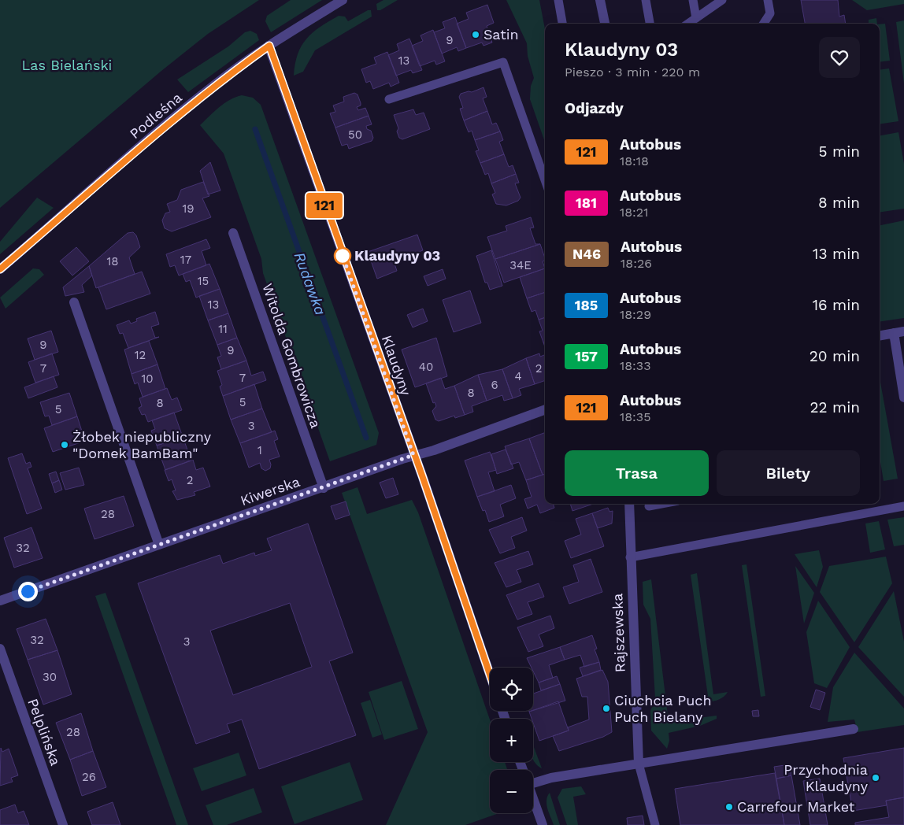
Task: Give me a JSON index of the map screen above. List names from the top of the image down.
{
  "streets": {
    "street": [
      "Podleśna",
      "Witolda Gombrowicza",
      "Klaudyny",
      "Kiwerska",
      "Rajszewska",
      "Pelplińska"
    ]
  },
  "crossings": [
    ["Podleśna", "Klaudyny"],
    ["Witolda Gombrowicza", "Kiwerska"],
    ["Klaudyny", "Kiwerska"]
  ],
  "water": ["Rudawka"],
  "parks": ["Las Bielański"],
  "places": [
    "Satin",
    "Klaudyny 03",
    "Żłobek niepubliczny \"Domek BamBam\"",
    "Ciuchcia Puch Puch Bielany",
    "Przychodnia Klaudyny",
    "Carrefour Market"
  ],
  "lines": ["bus line 121"],
  "house_numbers": [
    "9",
    "13",
    "50",
    "19",
    "17",
    "18",
    "34E",
    "15",
    "13",
    "11",
    "9",
    "9",
    "12",
    "40",
    "7",
    "2",
    "4",
    "7",
    "10",
    "6",
    "8",
    "5",
    "8",
    "5",
    "3",
    "1",
    "2",
    "28",
    "32",
    "32",
    "3",
    "30",
    "28",
    "26"
  ],
  "page": {
    "on_map": "121",
    "heading": [
      ["Klaudyny 03", "Pieszo · 3 min · 220 m"],
      "Odjazdy"
    ],
    "list": [
      {
        "mark": "121",
        "name": "Autobus",
        "note": "18:18",
        "value": "5 min"
      },
      {
        "mark": "181",
        "name": "Autobus",
        "note": "18:21",
        "value": "8 min"
      },
      {
        "mark": "N46",
        "name": "Autobus",
        "note": "18:26",
        "value": "13 min"
      },
      {
        "mark": "185",
        "name": "Autobus",
        "note": "18:29",
        "value": "16 min"
      },
      {
        "mark": "157",
        "name": "Autobus",
        "note": "18:33",
        "value": "20 min"
      },
      {
        "mark": "121",
        "name": "Autobus",
        "note": "18:35",
        "value": "22 min"
      }
    ],
    "buttons": ["Trasa", "Bilety"],
    "map_buttons": ["+", "−"]
  }
}
